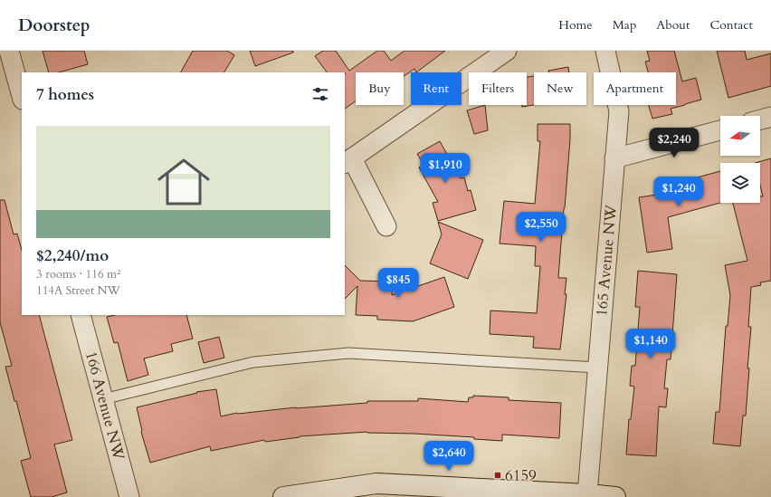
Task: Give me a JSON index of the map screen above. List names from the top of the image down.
{
  "streets": {
    "street": ["165 Avenue NW", "166 Avenue NW"]
  },
  "places": {
    "transit": ["6159"]
  },
  "north": "left",
  "page": {
    "header": "Doorstep",
    "nav": [
      "Home",
      "Map",
      "About",
      "Contact"
    ],
    "chip": [
      "Buy",
      "Rent",
      "Filters",
      "New",
      "Apartment"
    ],
    "heading": "7 homes",
    "list": [
      {
        "name": "$2,240/mo",
        "note": "3 rooms · 116 m² · 114A Street NW"
      }
    ],
    "price": [
      "$2,240",
      "$1,910",
      "$1,240",
      "$2,550",
      "$845",
      "$1,140",
      "$2,640"
    ]
  }
}
